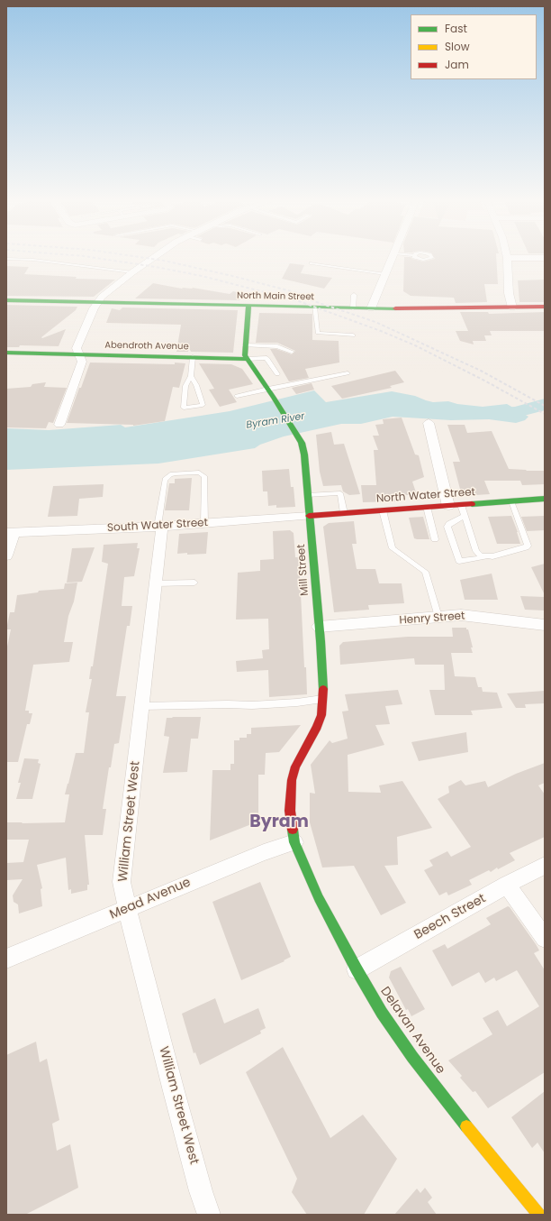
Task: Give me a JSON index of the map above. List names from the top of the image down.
{
  "streets": {
    "main road": [
      "North Main Street",
      "Abendroth Avenue",
      "North Water Street",
      "Mill Street",
      "Delavan Avenue"
    ],
    "street": [
      "South Water Street",
      "Henry Street",
      "William Street West",
      "Mead Avenue",
      "Beech Street"
    ]
  },
  "crossings": [
    ["North Main Street", "Mill Street"],
    ["Abendroth Avenue", "Mill Street"],
    ["North Water Street", "South Water Street"],
    ["North Water Street", "Mill Street"],
    ["South Water Street", "Mill Street"],
    ["South Water Street", "William Street West"],
    ["Mill Street", "Henry Street"],
    ["Mill Street", "Mead Avenue"],
    ["Mill Street", "Delavan Avenue"],
    ["William Street West", "Mead Avenue"],
    ["Mead Avenue", "Delavan Avenue"],
    ["Beech Street", "Delavan Avenue"]
  ],
  "districts": ["Byram"],
  "water": ["Byram River"],
  "legend": ["Fast", "Slow", "Jam"]
}
